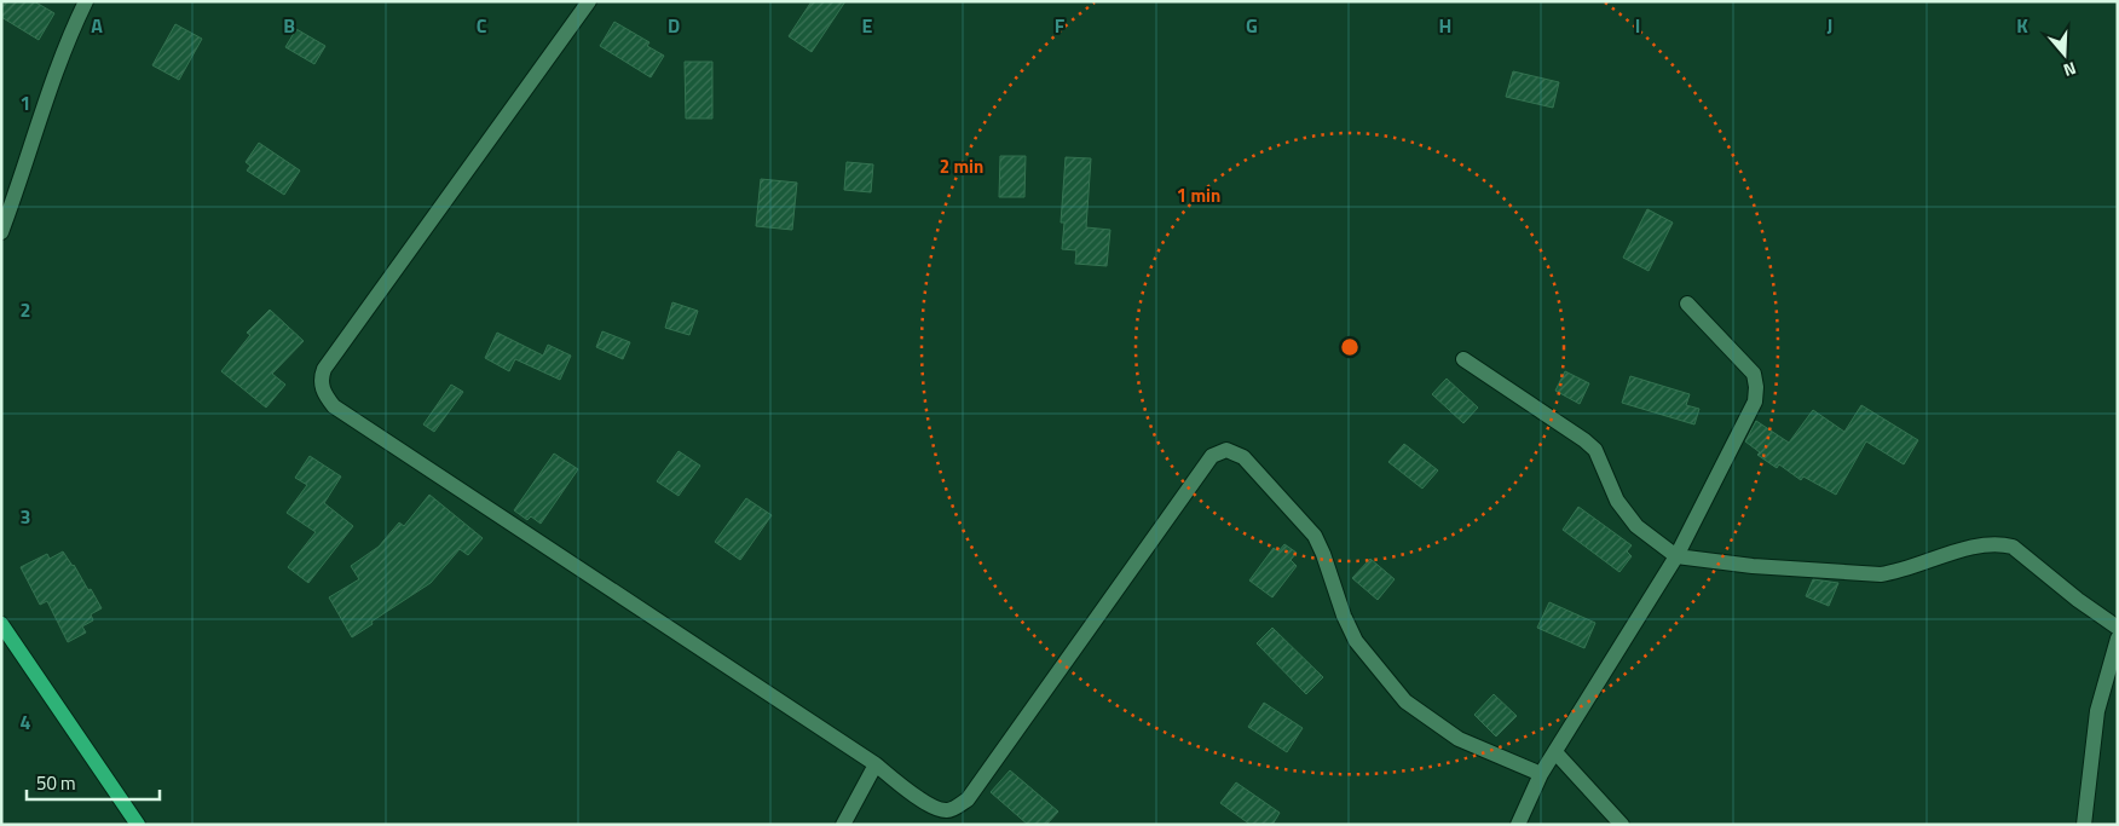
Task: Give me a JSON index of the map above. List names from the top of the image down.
{
  "scale_bar": "50 m",
  "north": "bottom",
  "grid": {
    "columns": [
      "A",
      "B",
      "C",
      "D",
      "E",
      "F",
      "G",
      "H",
      "I",
      "J",
      "K"
    ],
    "rows": [
      "1",
      "2",
      "3",
      "4"
    ]
  },
  "rings": ["2 min", "1 min"]
}
